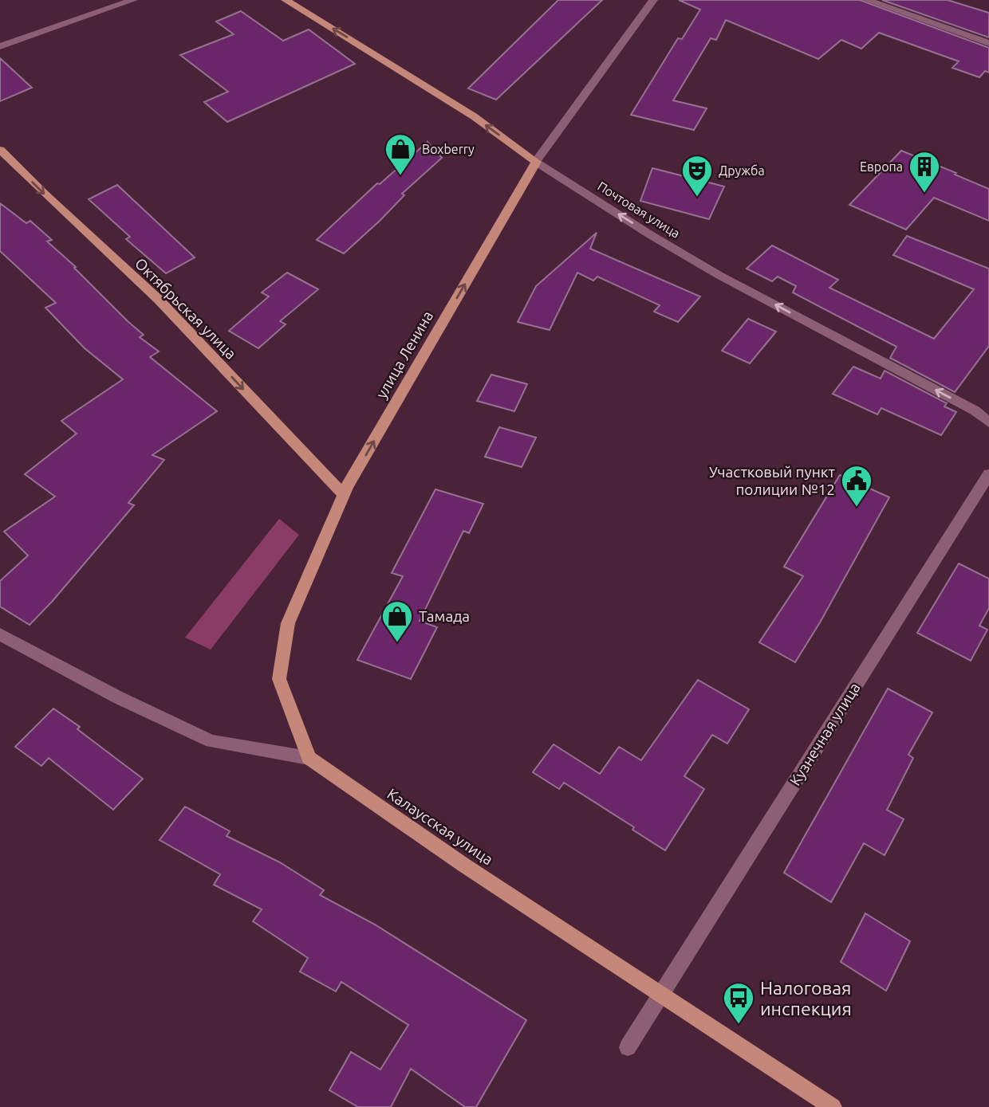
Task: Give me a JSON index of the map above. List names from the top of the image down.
{
  "streets": {
    "main road": [
      "Почтовая улица",
      "Октябрьская улица",
      "улица Ленина",
      "Калаусская улица"
    ],
    "street": ["Кузнечная улица"]
  },
  "crossings": [
    ["Почтовая улица", "улица Ленина"],
    ["Октябрьская улица", "улица Ленина"],
    ["улица Ленина", "Калаусская улица"],
    ["Кузнечная улица", "Калаусская улица"]
  ],
  "one_way": ["Почтовая улица", "Октябрьская улица", "улица Ленина"],
  "places": {
    "shop": ["Boxberry", "Тамада"],
    "building": ["Европа"],
    "theatre": ["Дружба"],
    "public building": ["Участковый пункт полиции №12"],
    "bus stop": ["Налоговая инспекция"]
  }
}
